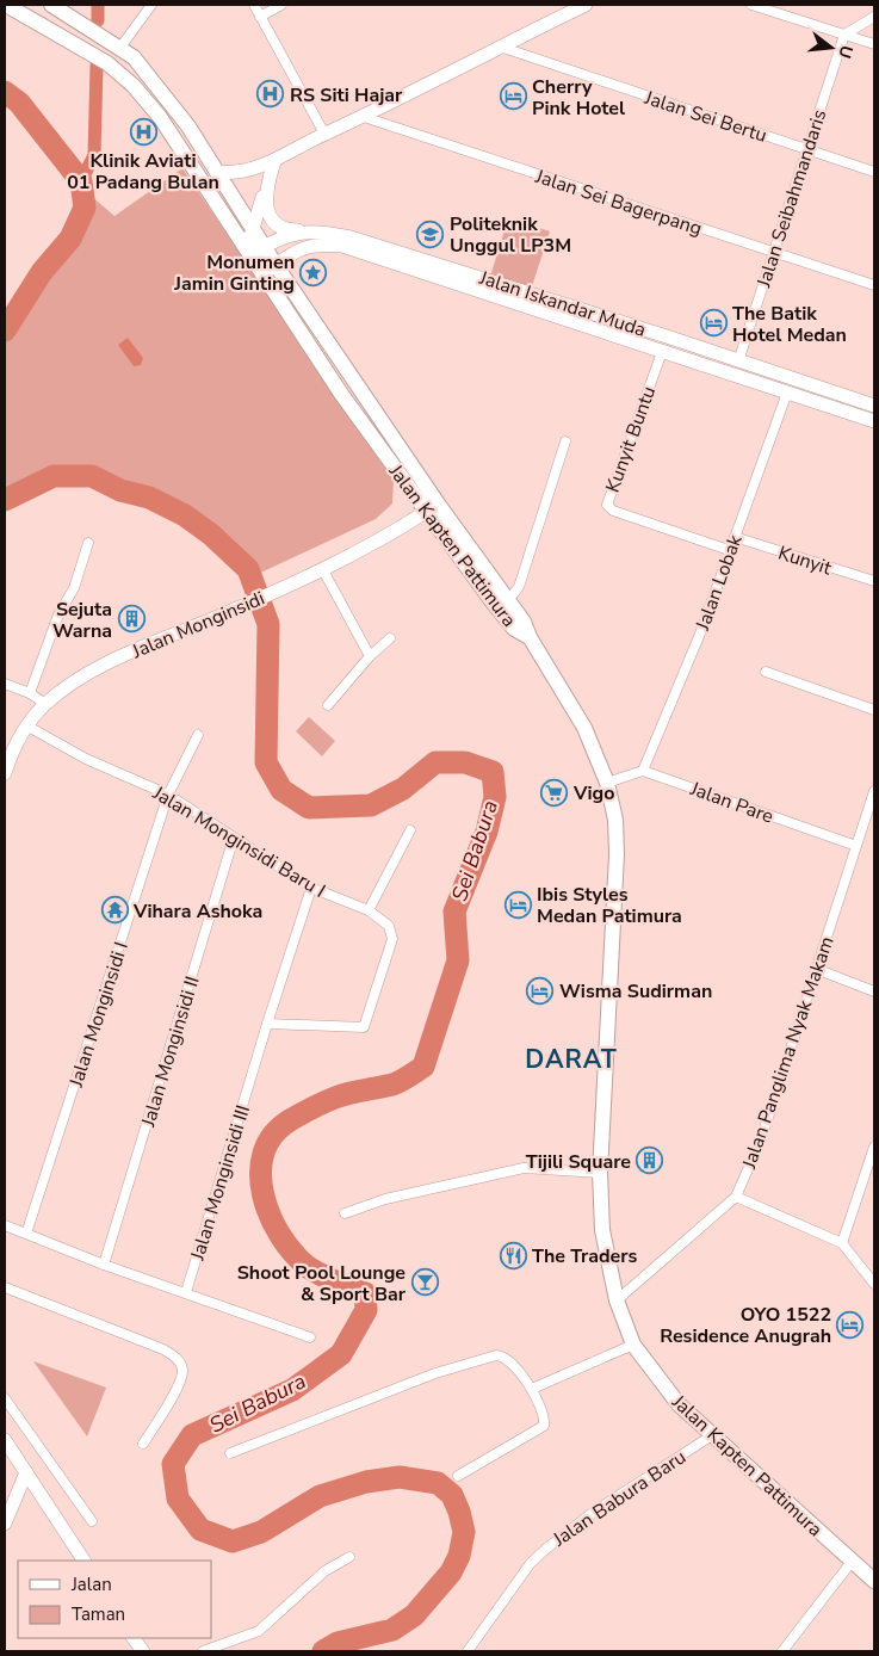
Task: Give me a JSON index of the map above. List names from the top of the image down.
{
  "streets": {
    "main road": ["Jalan Iskandar Muda", "Jalan Kapten Pattimura", "Jalan Monginsidi"],
    "street": [
      "Jalan Sei Bertu",
      "Jalan Seibahmandaris",
      "Jalan Sei Bagerpang",
      "Kunyit Buntu",
      "Kunyit",
      "Jalan Lobak",
      "Jalan Pare",
      "Jalan Monginsidi Baru I",
      "Jalan Monginsidi I",
      "Jalan Monginsidi II",
      "Jalan Panglima Nyak Makam",
      "Jalan Monginsidi III",
      "Jalan Babura Baru"
    ]
  },
  "crossings": [
    ["Jalan Sei Bertu", "Jalan Seibahmandaris"],
    ["Jalan Seibahmandaris", "Jalan Sei Bagerpang"],
    ["Jalan Seibahmandaris", "Jalan Iskandar Muda"],
    ["Jalan Iskandar Muda", "Kunyit Buntu"],
    ["Jalan Iskandar Muda", "Jalan Kapten Pattimura"],
    ["Jalan Iskandar Muda", "Jalan Lobak"],
    ["Kunyit Buntu", "Jalan Lobak"],
    ["Jalan Kapten Pattimura", "Jalan Monginsidi"],
    ["Jalan Kapten Pattimura", "Jalan Panglima Nyak Makam"],
    ["Jalan Kapten Pattimura", "Jalan Babura Baru"],
    ["Kunyit", "Jalan Lobak"],
    ["Jalan Lobak", "Jalan Pare"],
    ["Jalan Monginsidi", "Jalan Monginsidi Baru I"],
    ["Jalan Pare", "Jalan Panglima Nyak Makam"],
    ["Jalan Monginsidi Baru I", "Jalan Monginsidi I"],
    ["Jalan Monginsidi Baru I", "Jalan Monginsidi II"],
    ["Jalan Monginsidi Baru I", "Jalan Monginsidi III"]
  ],
  "districts": ["DARAT"],
  "water": ["Sei Babura"],
  "places": {
    "hospital": ["RS Siti Hajar", "Klinik Aviati 01 Padang Bulan"],
    "hotel": [
      "Cherry Pink Hotel",
      "The Batik Hotel Medan",
      "Ibis Styles Medan Patimura",
      "Wisma Sudirman",
      "OYO 1522 Residence Anugrah"
    ],
    "school or university": ["Politeknik Unggul LP3M"],
    "place": ["Monumen Jamin Ginting"],
    "building": ["Sejuta Warna", "Tijili Square"],
    "supermarket": ["Vigo"],
    "temple": ["Vihara Ashoka"],
    "restaurant": ["The Traders"],
    "bar": ["Shoot Pool Lounge & Sport Bar"]
  },
  "legend": ["Jalan", "Taman"],
  "north": "right"
}
